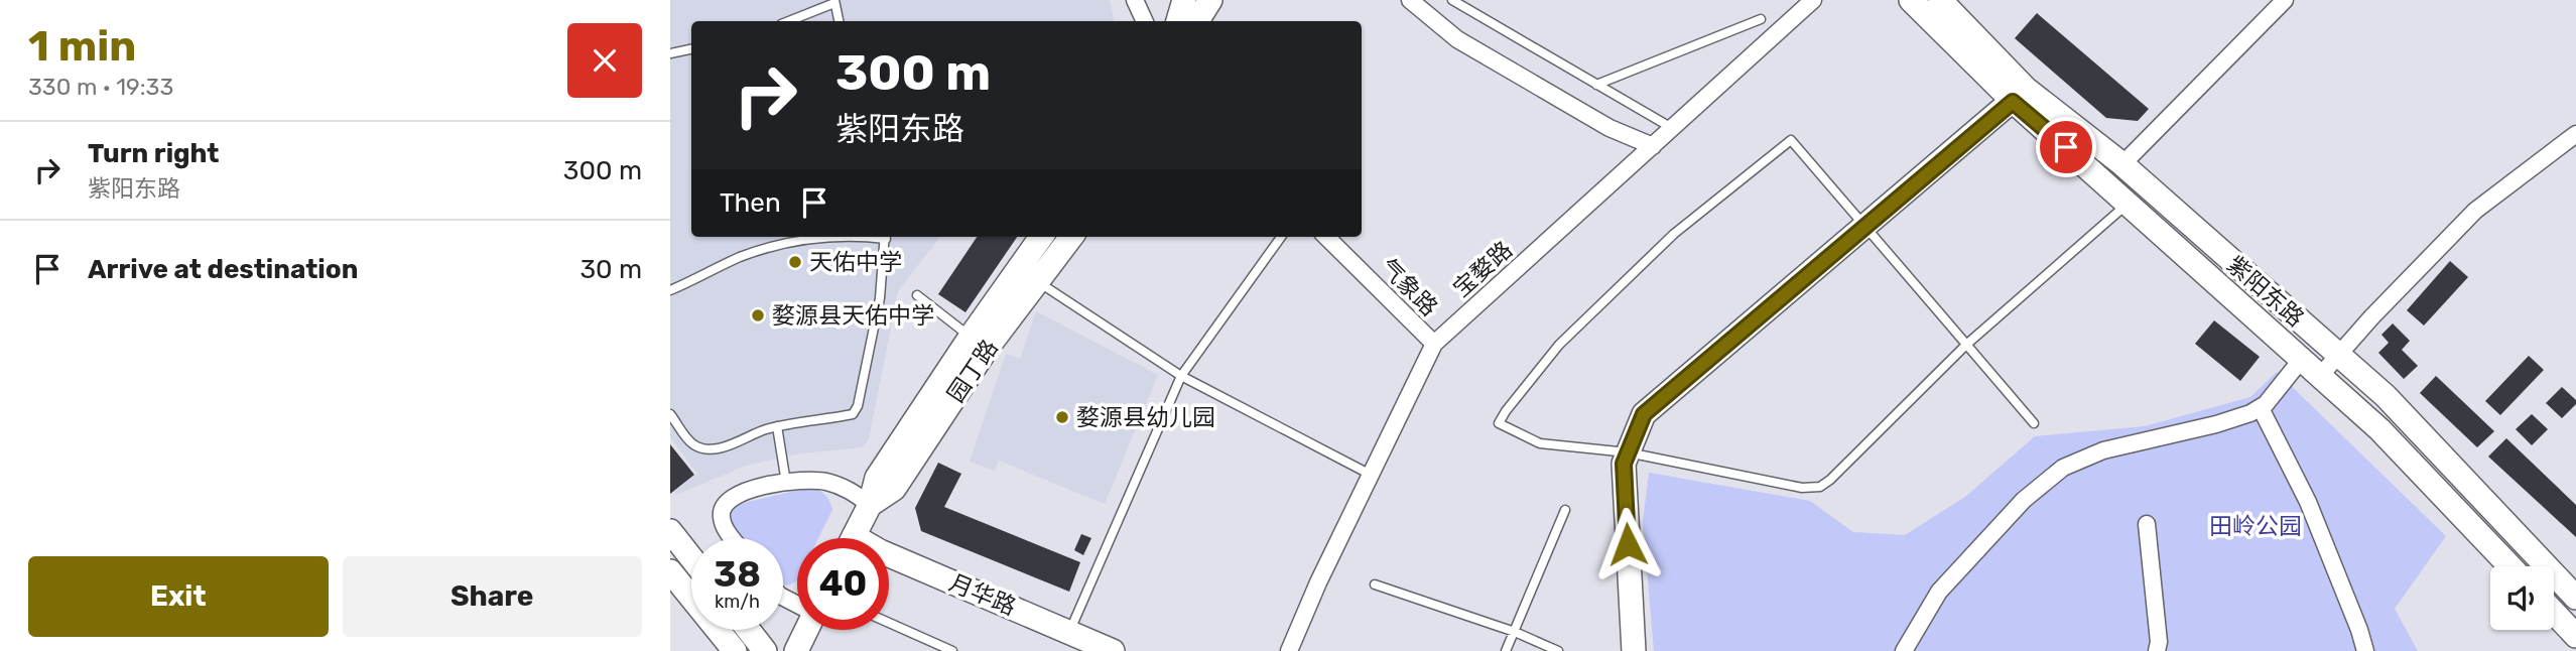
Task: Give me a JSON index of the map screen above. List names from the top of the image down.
{
  "streets": {
    "main road": ["紫阳东路", "园丁路", "月华路"],
    "street": ["宝婺路", "气象路"]
  },
  "crossings": [
    ["宝婺路", "气象路"]
  ],
  "parks": ["田岭公园"],
  "places": ["天佑中学", "婺源县天佑中学", "婺源县幼儿园"],
  "page": {
    "heading": ["1 min", "330 m · 19:33"],
    "turn": ["300 m", "紫阳东路"],
    "list": [
      {
        "name": "Turn right",
        "note": "紫阳东路",
        "value": "300 m"
      },
      {
        "name": "Arrive at destination",
        "value": "30 m"
      }
    ],
    "then": "Then",
    "speed": "38 km/h",
    "limit": "40",
    "buttons": ["Exit", "Share"]
  }
}
